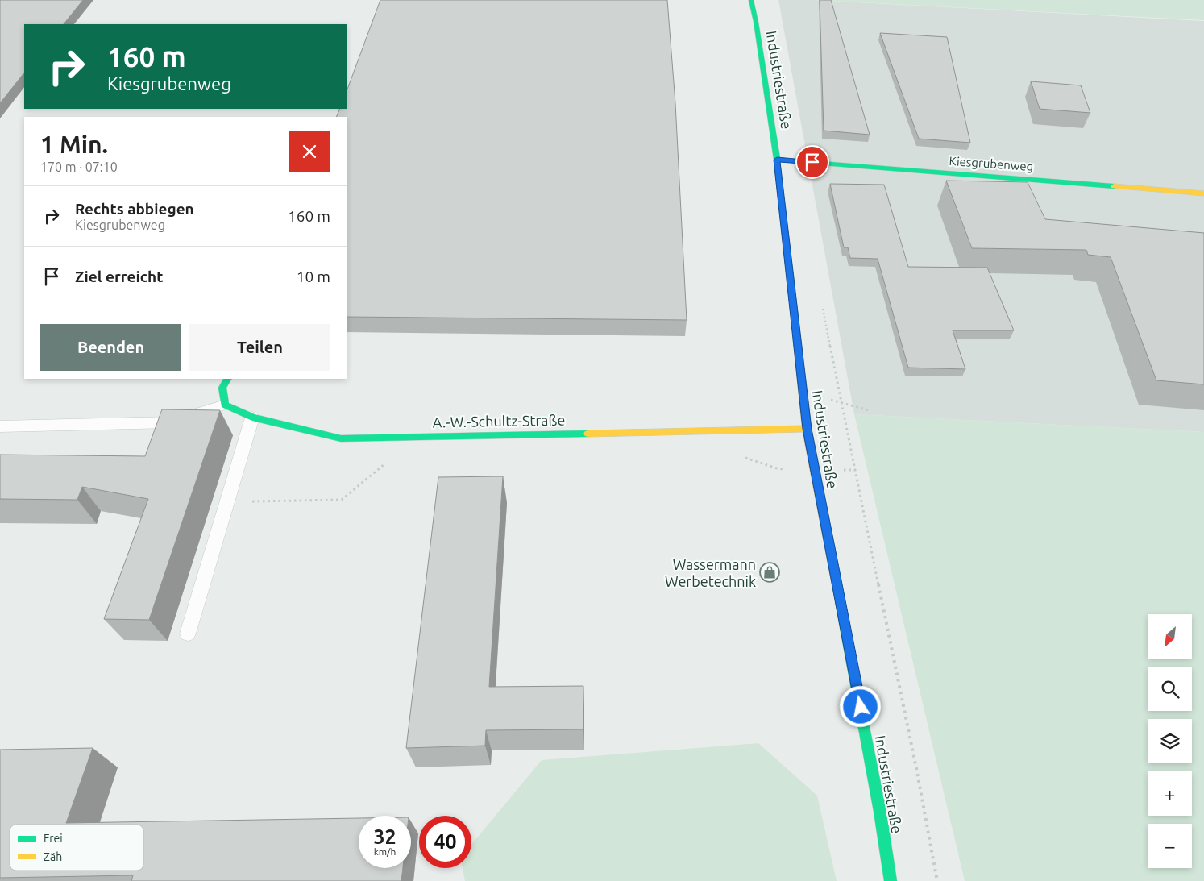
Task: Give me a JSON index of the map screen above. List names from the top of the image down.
{
  "streets": {
    "street": ["Industriestraße", "Kiesgrubenweg", "A.-W.-Schultz-Straße"]
  },
  "crossings": [
    ["Industriestraße", "Kiesgrubenweg"],
    ["Industriestraße", "A.-W.-Schultz-Straße"]
  ],
  "places": {
    "shop": ["Wassermann Werbetechnik"]
  },
  "legend": ["Frei", "Zäh"],
  "north": "bottom left",
  "page": {
    "turn": ["160 m", "Kiesgrubenweg"],
    "heading": ["1 Min.", "170 m · 07:10"],
    "list": [
      {
        "name": "Rechts abbiegen",
        "note": "Kiesgrubenweg",
        "value": "160 m"
      },
      {
        "name": "Ziel erreicht",
        "value": "10 m"
      }
    ],
    "buttons": ["Beenden", "Teilen"],
    "map_buttons": ["+", "−"],
    "speed": "32 km/h",
    "limit": "40"
  }
}
